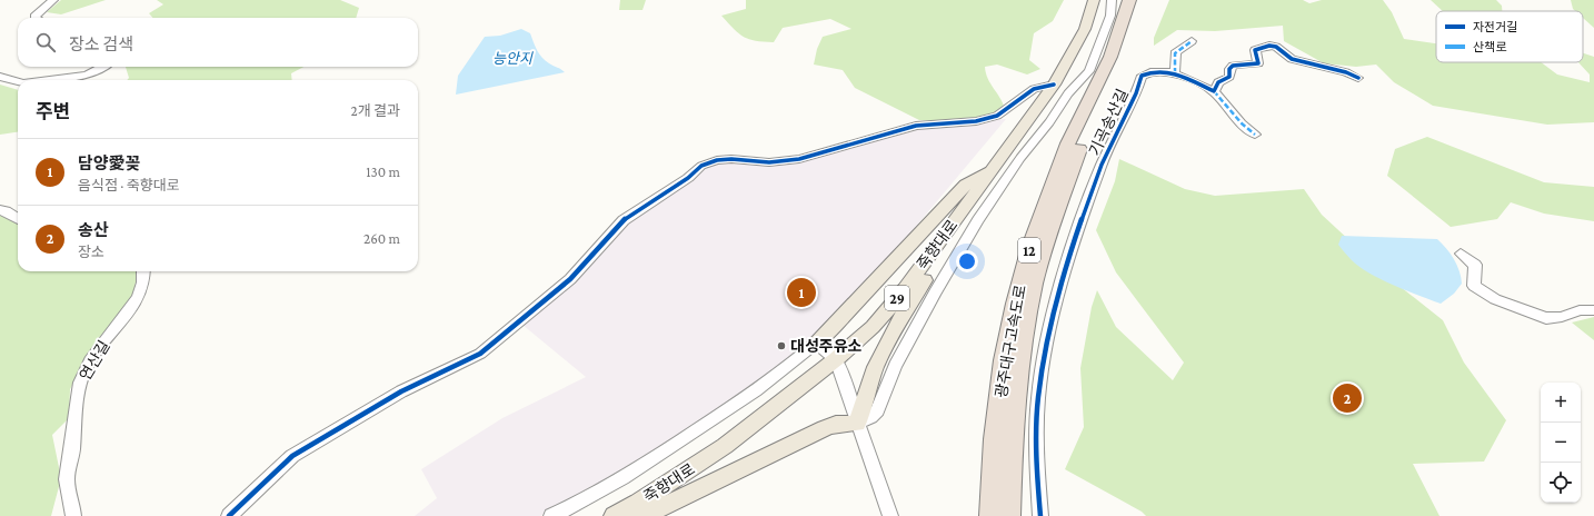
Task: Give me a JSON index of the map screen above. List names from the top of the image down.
{
  "streets": {
    "highway": ["12", "광주대구고속도로"],
    "main road": ["죽향대로", "29"],
    "street": ["기곡송산길", "연산길"]
  },
  "water": ["능안지"],
  "places": ["대성주유소"],
  "legend": ["자전거길", "산책로"],
  "page": {
    "search": "장소 검색",
    "heading": ["주변", "2개 결과"],
    "list": [
      {
        "mark": "1",
        "name": "담양愛꽂",
        "note": "음식점 · 죽향대로",
        "value": "130 m"
      },
      {
        "mark": "2",
        "name": "송산",
        "note": "장소",
        "value": "260 m"
      }
    ],
    "pins": ["1", "2"],
    "map_buttons": ["+", "−"]
  }
}
